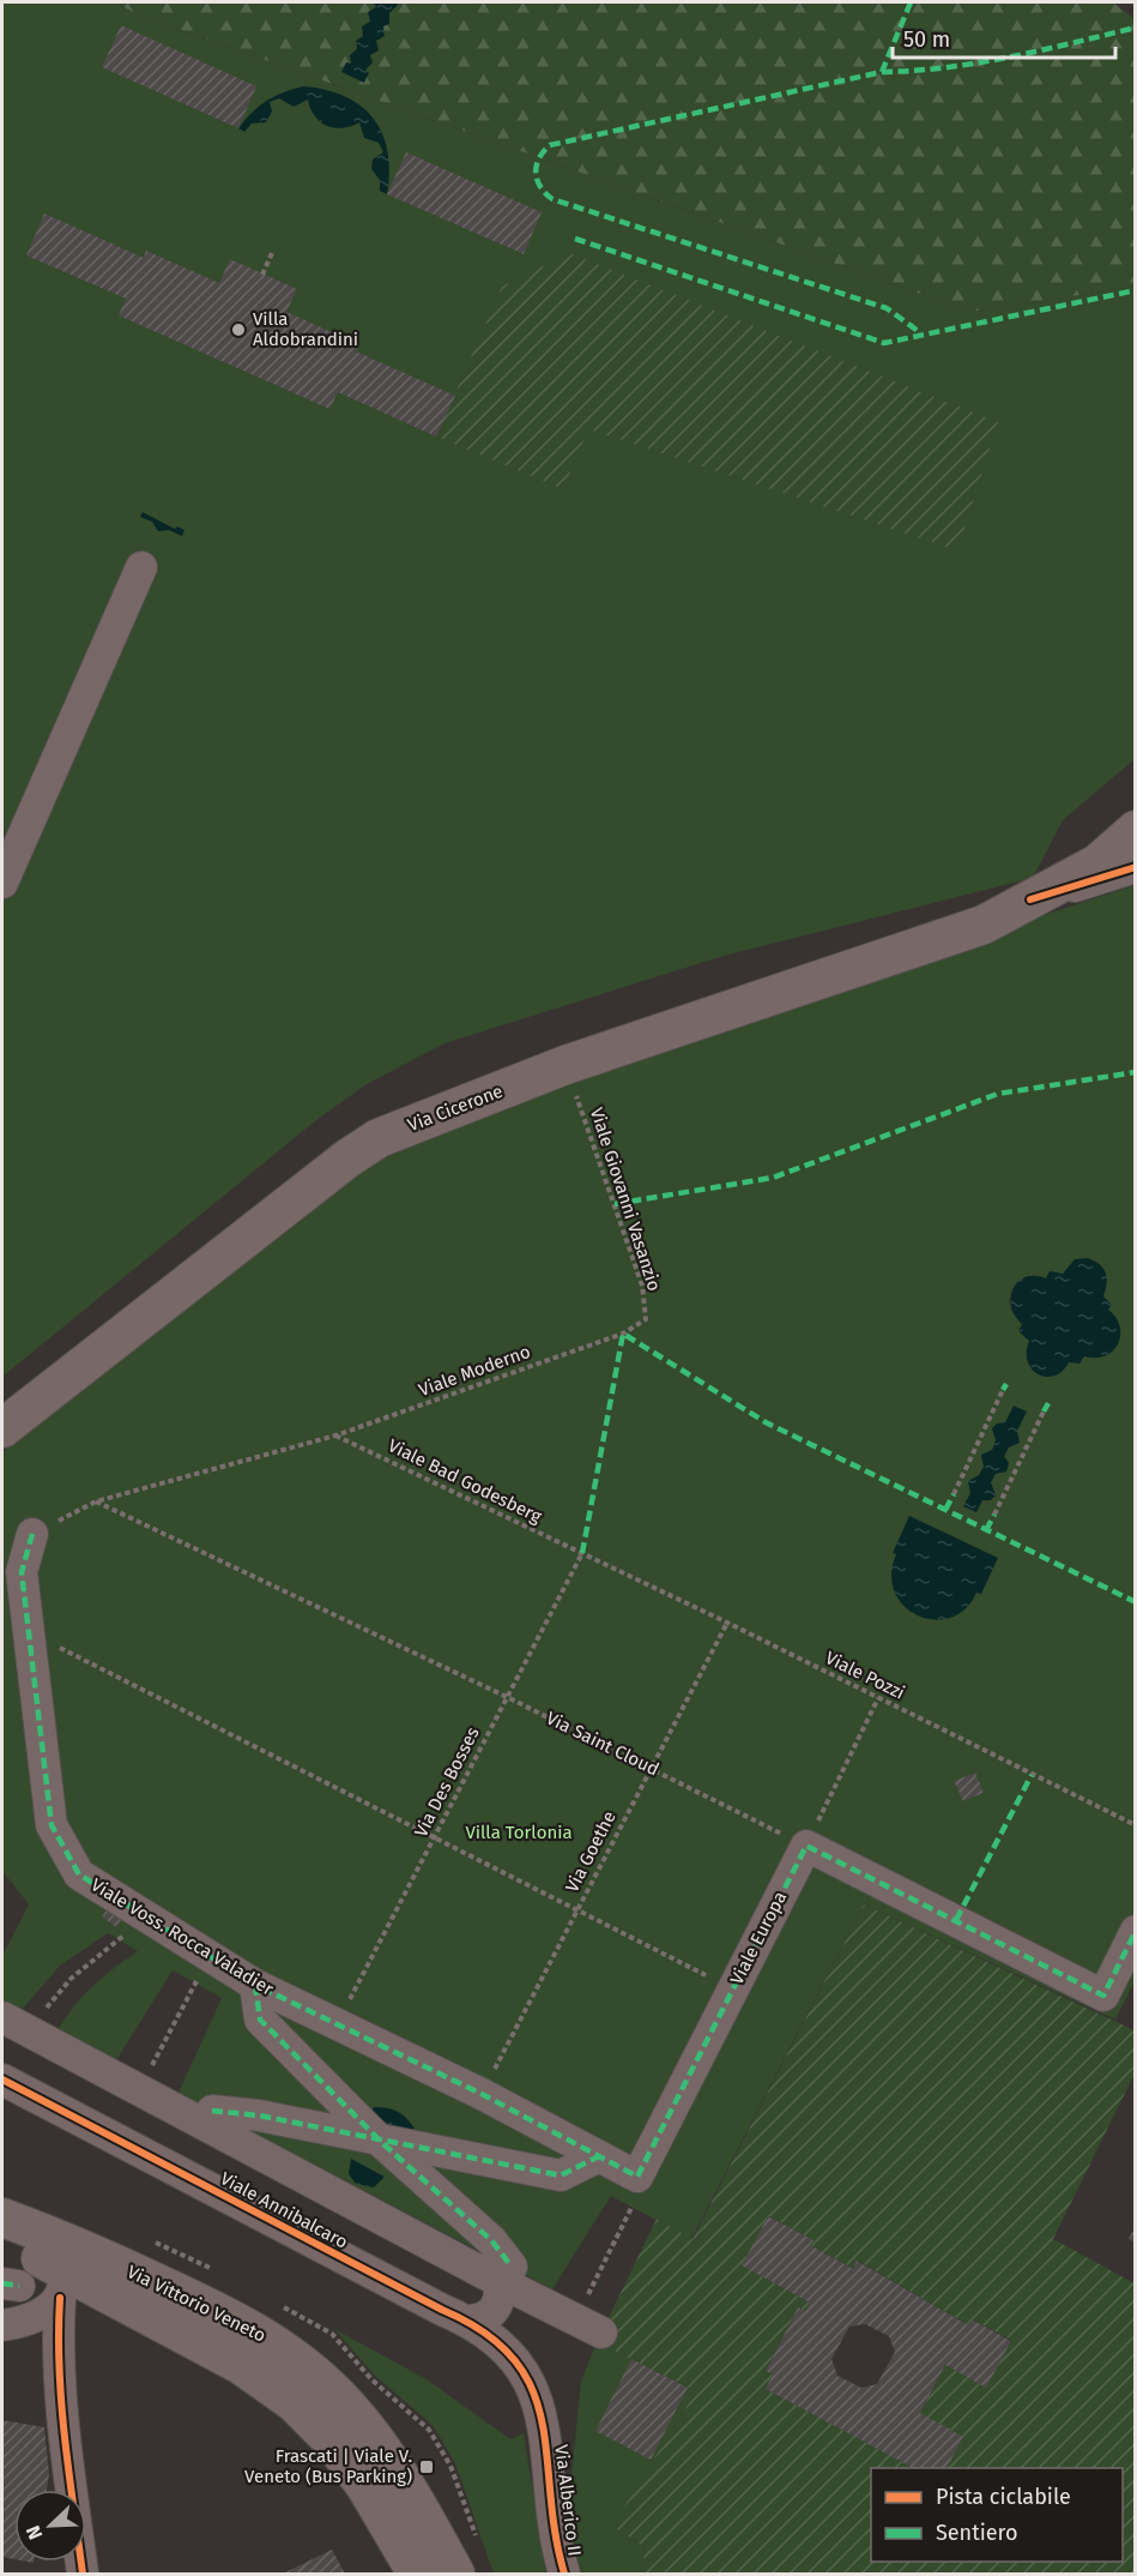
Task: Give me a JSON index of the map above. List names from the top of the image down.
{
  "streets": {
    "main road": ["Via Cicerone", "Via Vittorio Veneto"],
    "street": [
      "Viale Voss. Rocca Valadier",
      "Viale Europa",
      "Viale Annibalcaro",
      "Via Alberico II"
    ],
    "path": [
      "Viale Giovanni Vasanzio",
      "Viale Moderno",
      "Viale Bad Godesberg",
      "Viale Pozzi",
      "Via Saint Cloud",
      "Via Des Bosses",
      "Via Goethe"
    ]
  },
  "crossings": [
    ["Via Cicerone", "Viale Giovanni Vasanzio"],
    ["Viale Giovanni Vasanzio", "Viale Moderno"],
    ["Viale Moderno", "Viale Bad Godesberg"],
    ["Viale Moderno", "Via Saint Cloud"],
    ["Viale Moderno", "Viale Voss. Rocca Valadier"],
    ["Viale Bad Godesberg", "Viale Pozzi"],
    ["Viale Bad Godesberg", "Via Des Bosses"],
    ["Viale Pozzi", "Via Des Bosses"],
    ["Viale Pozzi", "Via Goethe"],
    ["Via Saint Cloud", "Via Des Bosses"],
    ["Via Saint Cloud", "Via Goethe"],
    ["Via Saint Cloud", "Viale Europa"],
    ["Via Des Bosses", "Viale Voss. Rocca Valadier"],
    ["Via Goethe", "Viale Voss. Rocca Valadier"],
    ["Viale Voss. Rocca Valadier", "Viale Europa"],
    ["Viale Annibalcaro", "Via Alberico II"]
  ],
  "parks": ["Villa Torlonia"],
  "places": {
    "other": ["Villa Aldobrandini"],
    "transit": ["Frascati | Viale V. Veneto (Bus Parking)"]
  },
  "legend": ["Pista ciclabile", "Sentiero"],
  "scale_bar": "50 m",
  "north": "bottom left"
}
